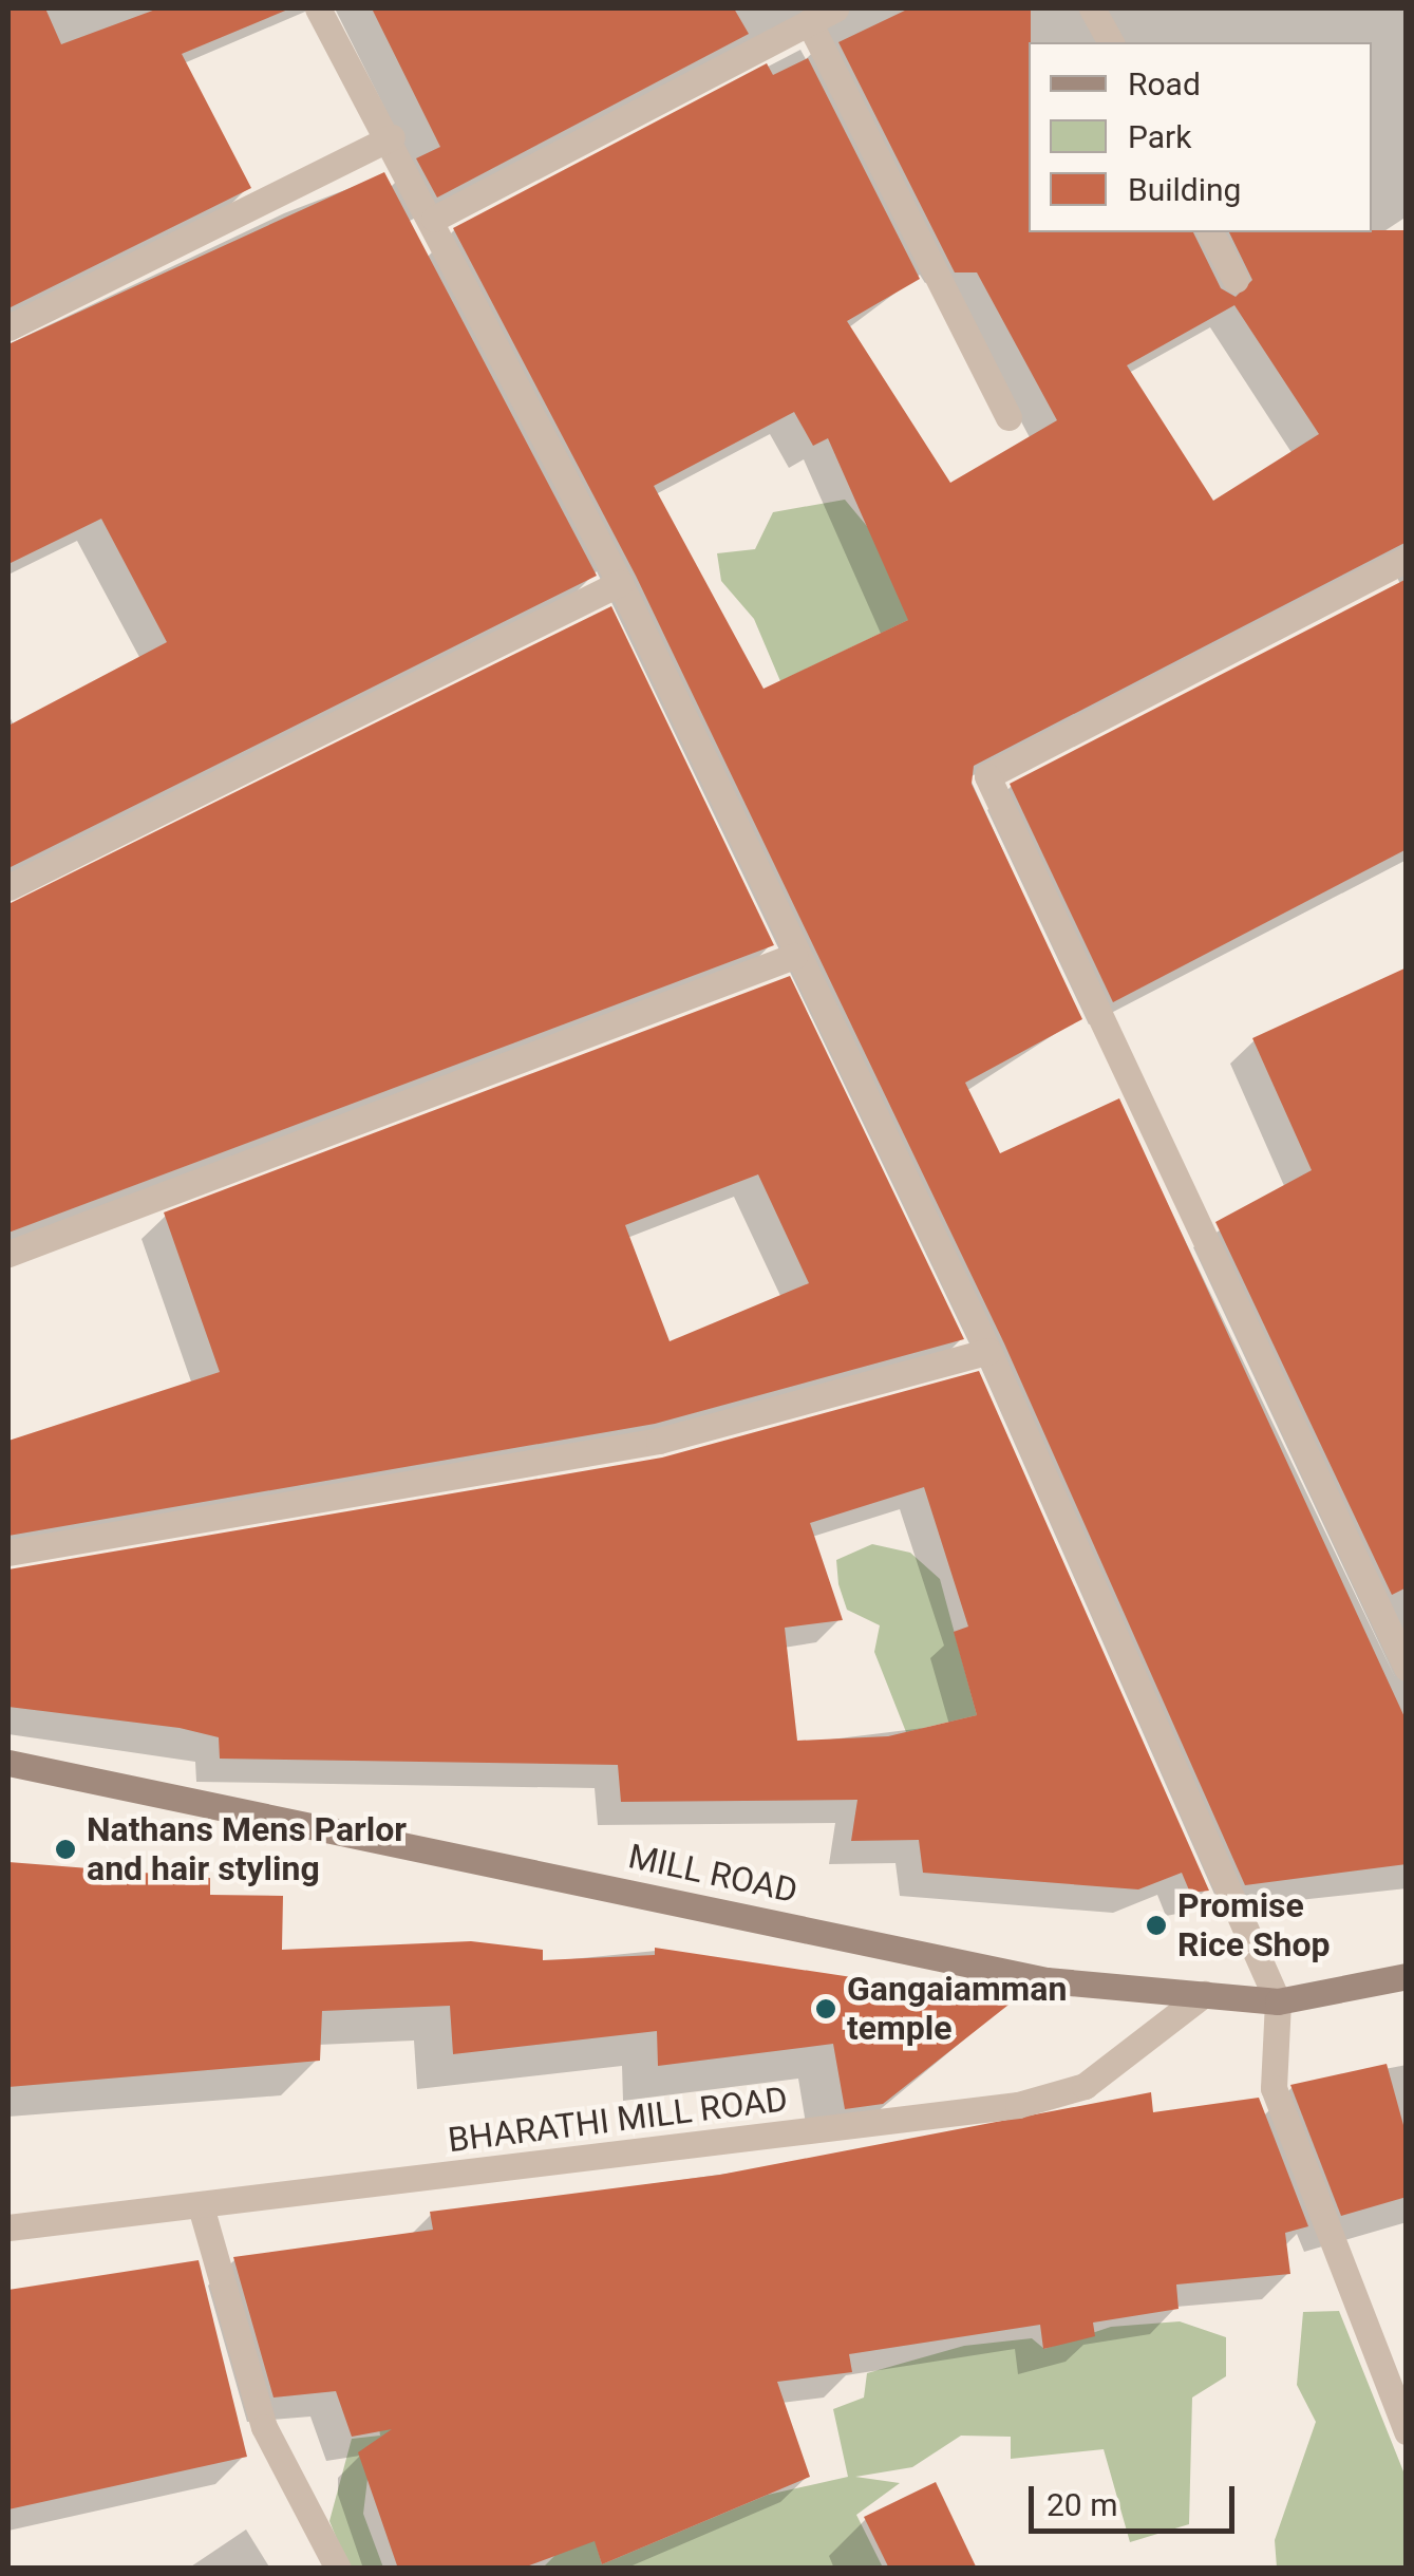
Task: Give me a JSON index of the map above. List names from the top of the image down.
{
  "streets": {
    "main road": ["MILL ROAD"],
    "street": ["BHARATHI MILL ROAD"]
  },
  "crossings": [
    ["MILL ROAD", "BHARATHI MILL ROAD"]
  ],
  "places": ["Nathans Mens Parlor and hair styling", "Promise Rice Shop", "Gangaiamman temple"],
  "legend": ["Road", "Park", "Building"],
  "scale_bar": "20 m"
}
